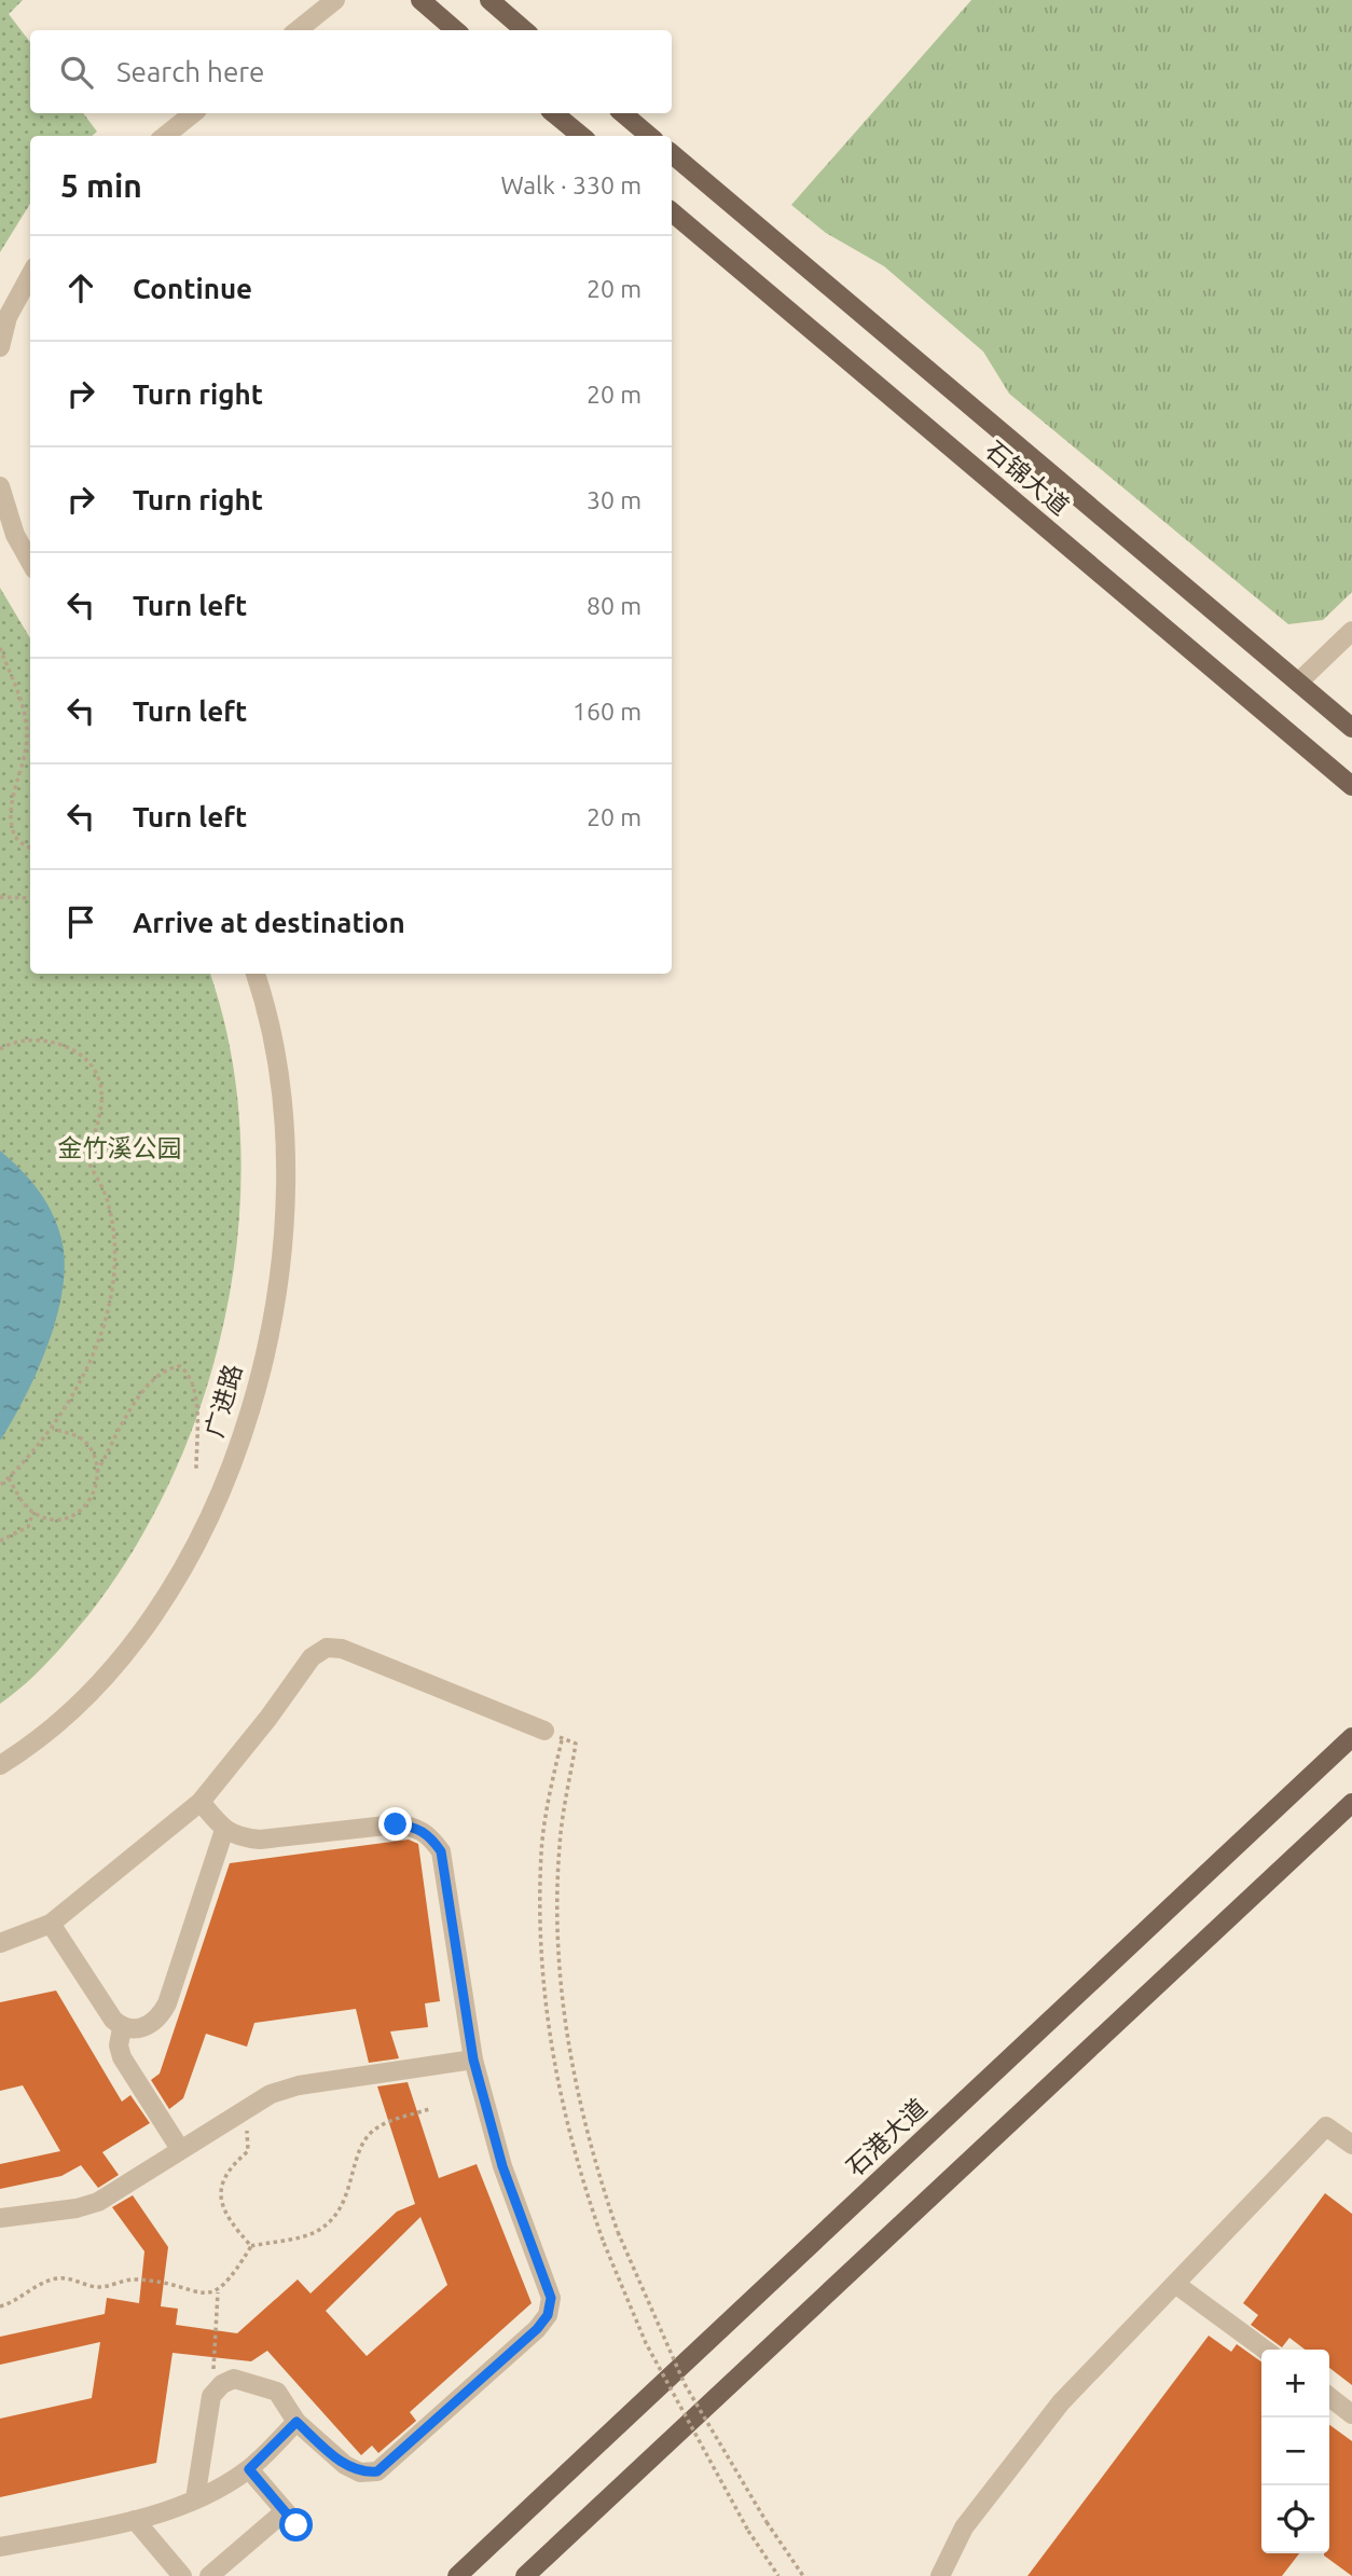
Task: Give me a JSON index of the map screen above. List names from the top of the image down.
{
  "streets": {
    "main road": ["石锦大道", "石港大道"],
    "street": ["广进路"]
  },
  "parks": ["金竹溪公园"],
  "page": {
    "search": "Search here",
    "heading": ["5 min", "Walk · 330 m"],
    "list": [
      ["Continue", "20 m"],
      ["Turn right", "20 m"],
      ["Turn right", "30 m"],
      ["Turn left", "80 m"],
      ["Turn left", "160 m"],
      ["Turn left", "20 m"],
      "Arrive at destination"
    ],
    "map_buttons": ["+", "−"]
  }
}
